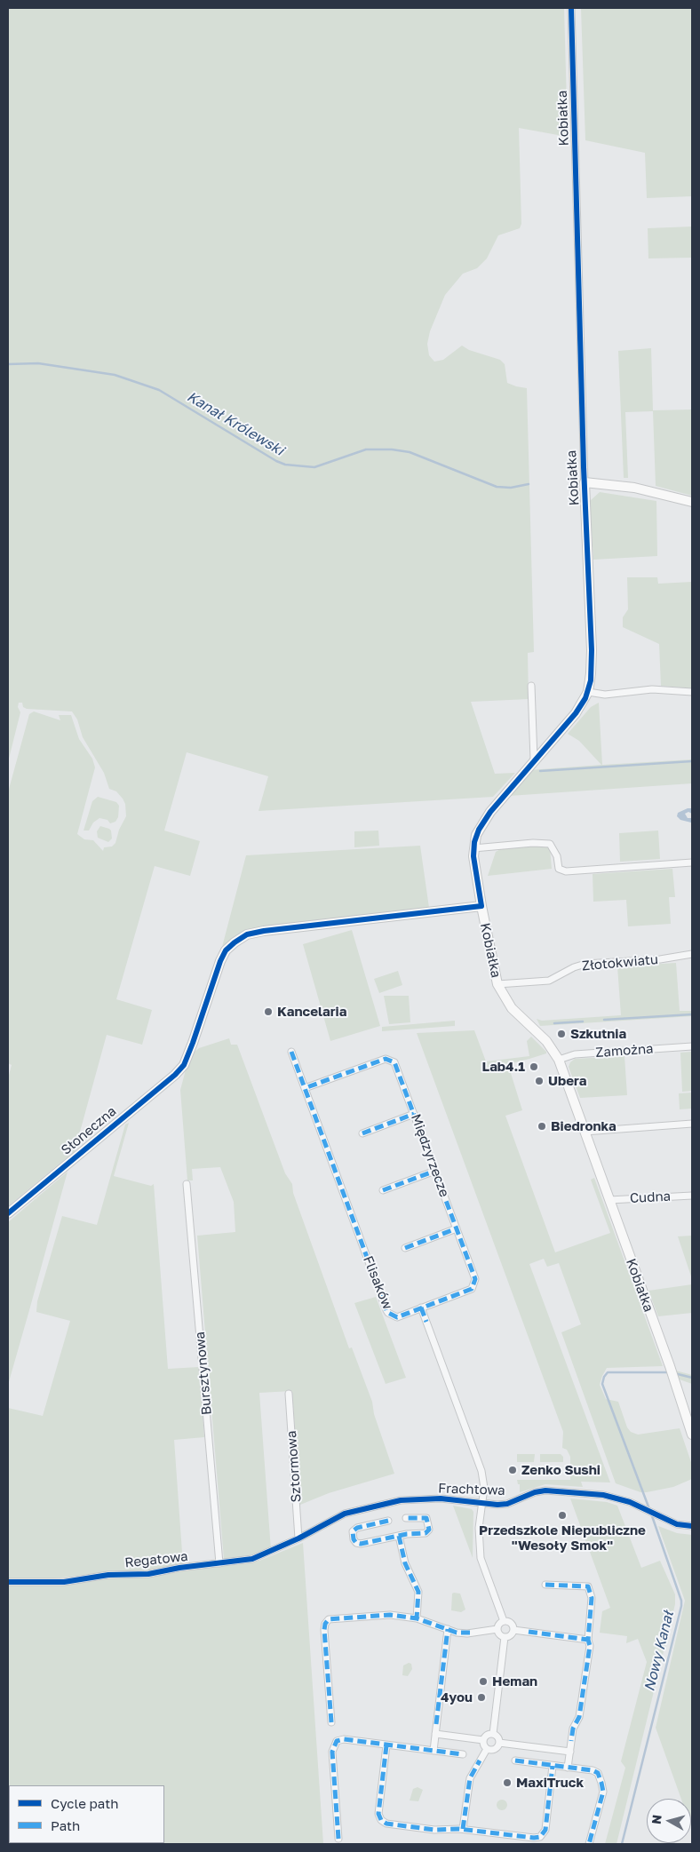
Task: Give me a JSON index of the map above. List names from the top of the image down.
{
  "streets": {
    "street": [
      "Kobiałka",
      "Złotokwiatu",
      "Zamożna",
      "Słoneczna",
      "Międzyrzecze",
      "Cudna",
      "Flisaków",
      "Bursztynowa",
      "Sztormowa",
      "Frachtowa",
      "Regatowa"
    ]
  },
  "crossings": [
    ["Kobiałka", "Złotokwiatu"],
    ["Kobiałka", "Zamożna"],
    ["Kobiałka", "Słoneczna"],
    ["Kobiałka", "Cudna"],
    ["Międzyrzecze", "Flisaków"],
    ["Bursztynowa", "Regatowa"],
    ["Sztormowa", "Frachtowa"],
    ["Sztormowa", "Regatowa"],
    ["Frachtowa", "Regatowa"]
  ],
  "water": ["Kanał Królewski", "Nowy Kanał"],
  "places": [
    "Kancelaria",
    "Szkutnia",
    "Lab4.1",
    "Ubera",
    "Biedronka",
    "Zenko Sushi",
    "Przedszkole Niepubliczne \"Wesoły Smok\"",
    "Heman",
    "4you",
    "MaxiTruck"
  ],
  "legend": ["Cycle path", "Path"],
  "north": "left"
}
